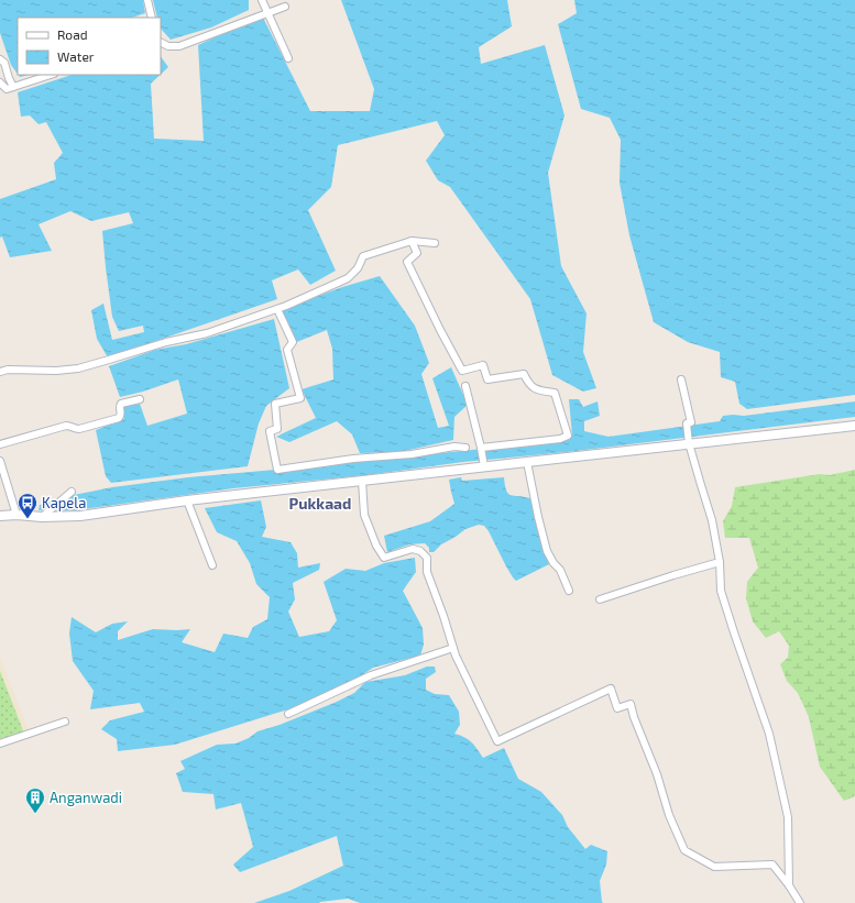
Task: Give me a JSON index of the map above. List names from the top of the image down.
{
  "districts": ["Pukkaad"],
  "places": {
    "bus stop": ["Kapela"],
    "building": ["Anganwadi"]
  },
  "legend": ["Road", "Water"]
}
